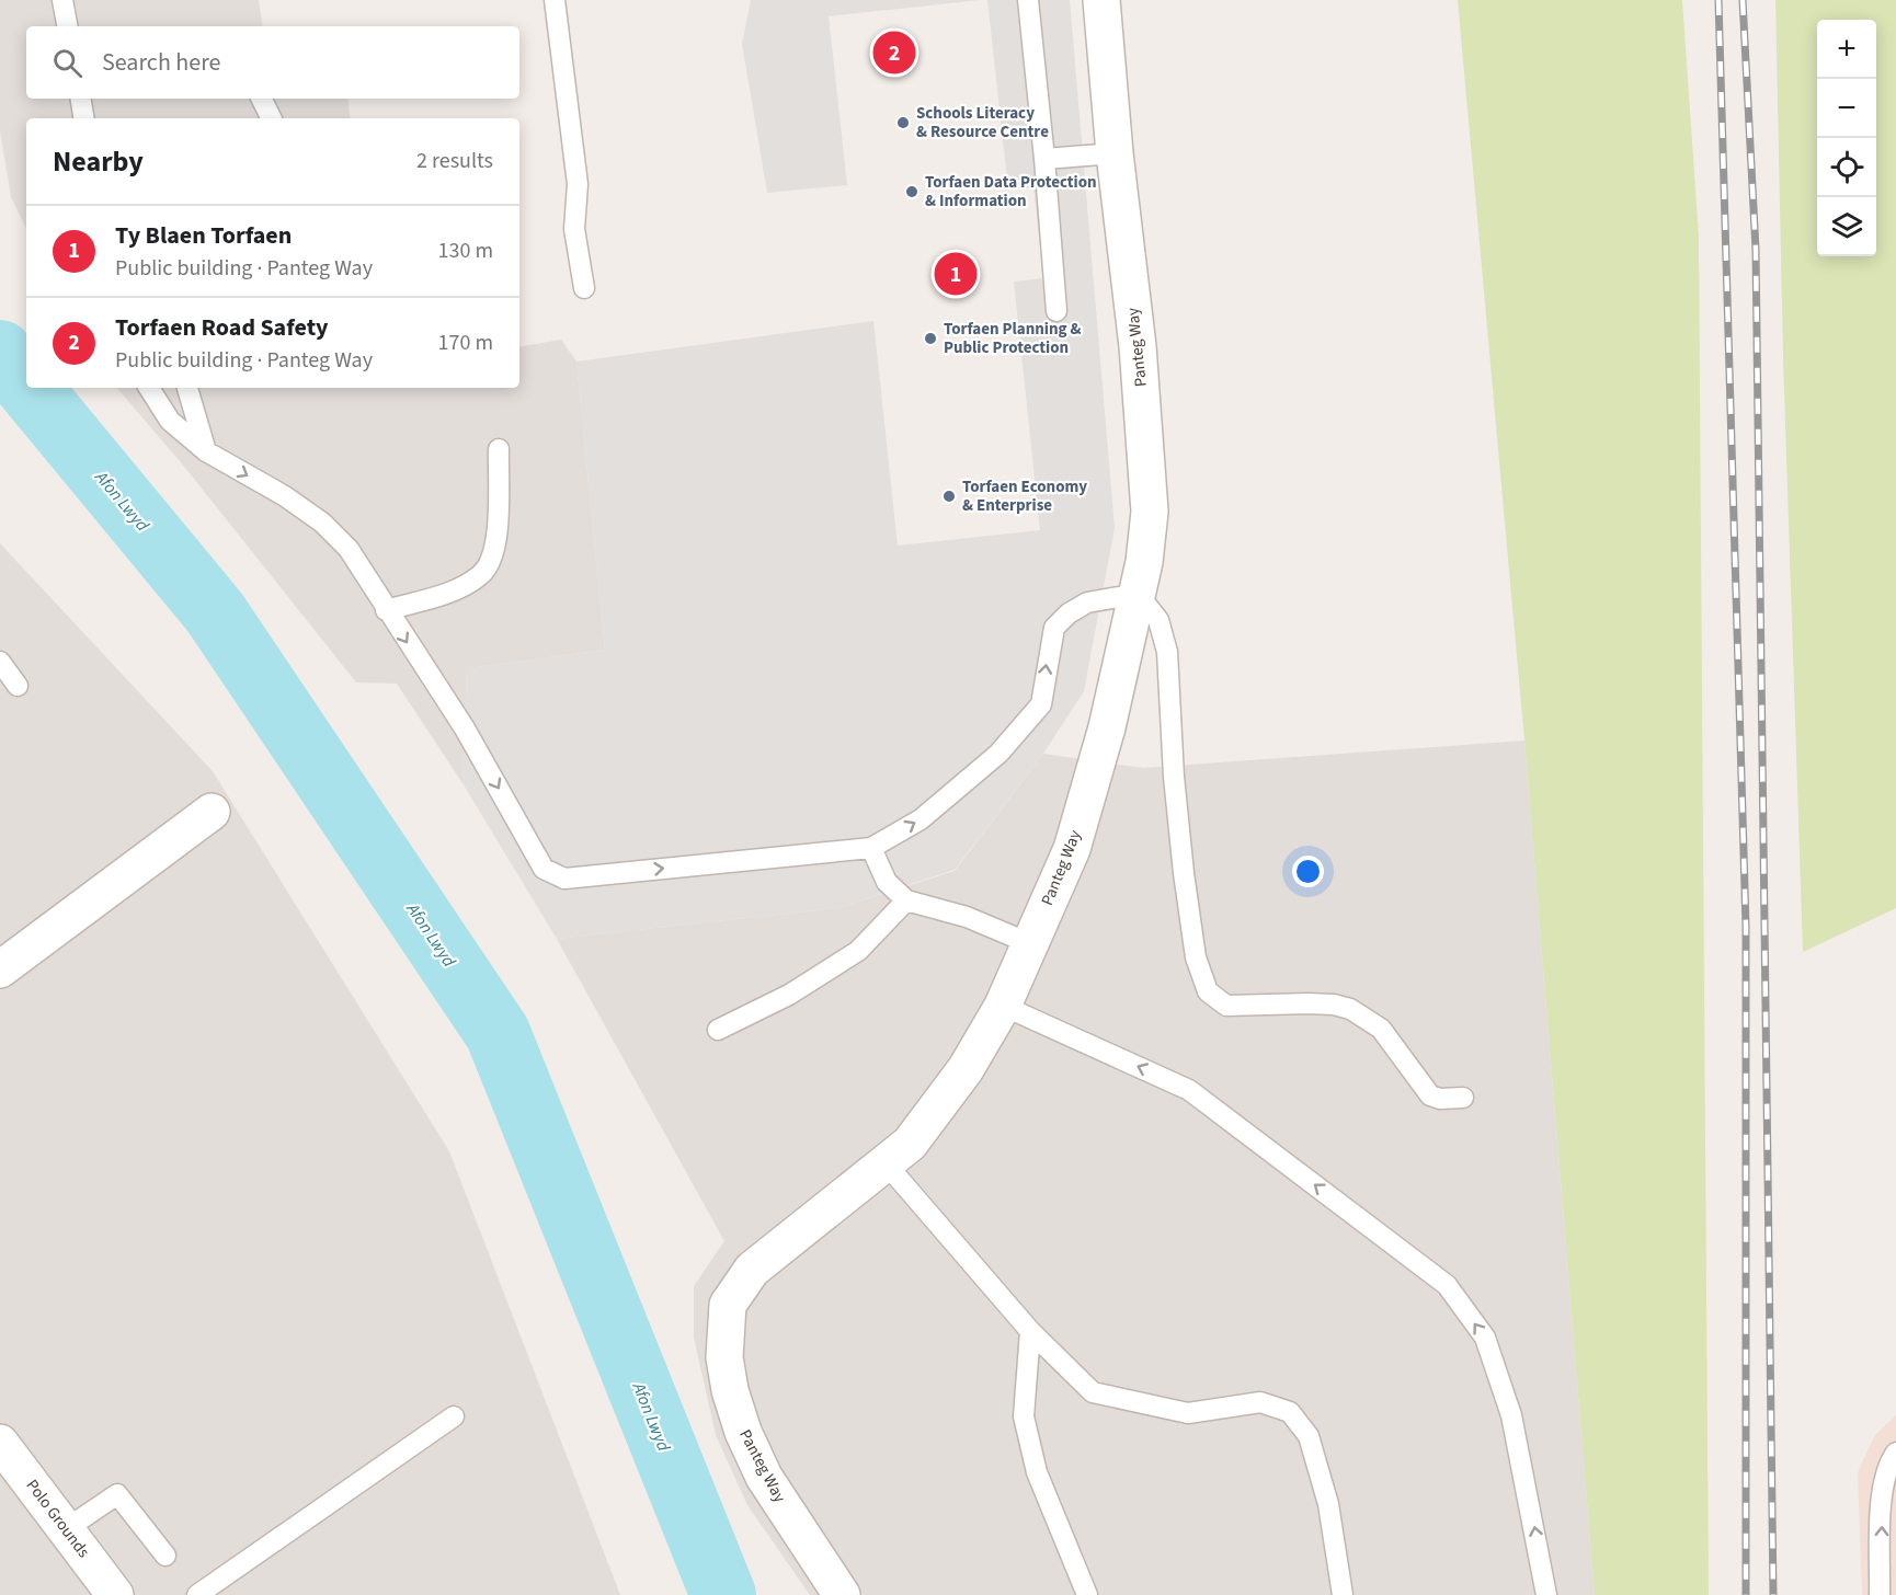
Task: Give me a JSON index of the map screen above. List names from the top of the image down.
{
  "streets": {
    "street": ["Panteg Way", "Polo Grounds"]
  },
  "water": ["Afon Lwyd"],
  "places": [
    "Schools Literacy & Resource Centre",
    "Torfaen Data Protection & Information",
    "Torfaen Planning & Public Protection",
    "Torfaen Economy & Enterprise"
  ],
  "page": {
    "map_buttons": ["+", "−"],
    "search": "Search here",
    "pins": ["2", "1"],
    "heading": ["Nearby", "2 results"],
    "list": [
      {
        "mark": "1",
        "name": "Ty Blaen Torfaen",
        "note": "Public building · Panteg Way",
        "value": "130 m"
      },
      {
        "mark": "2",
        "name": "Torfaen Road Safety",
        "note": "Public building · Panteg Way",
        "value": "170 m"
      }
    ]
  }
}
